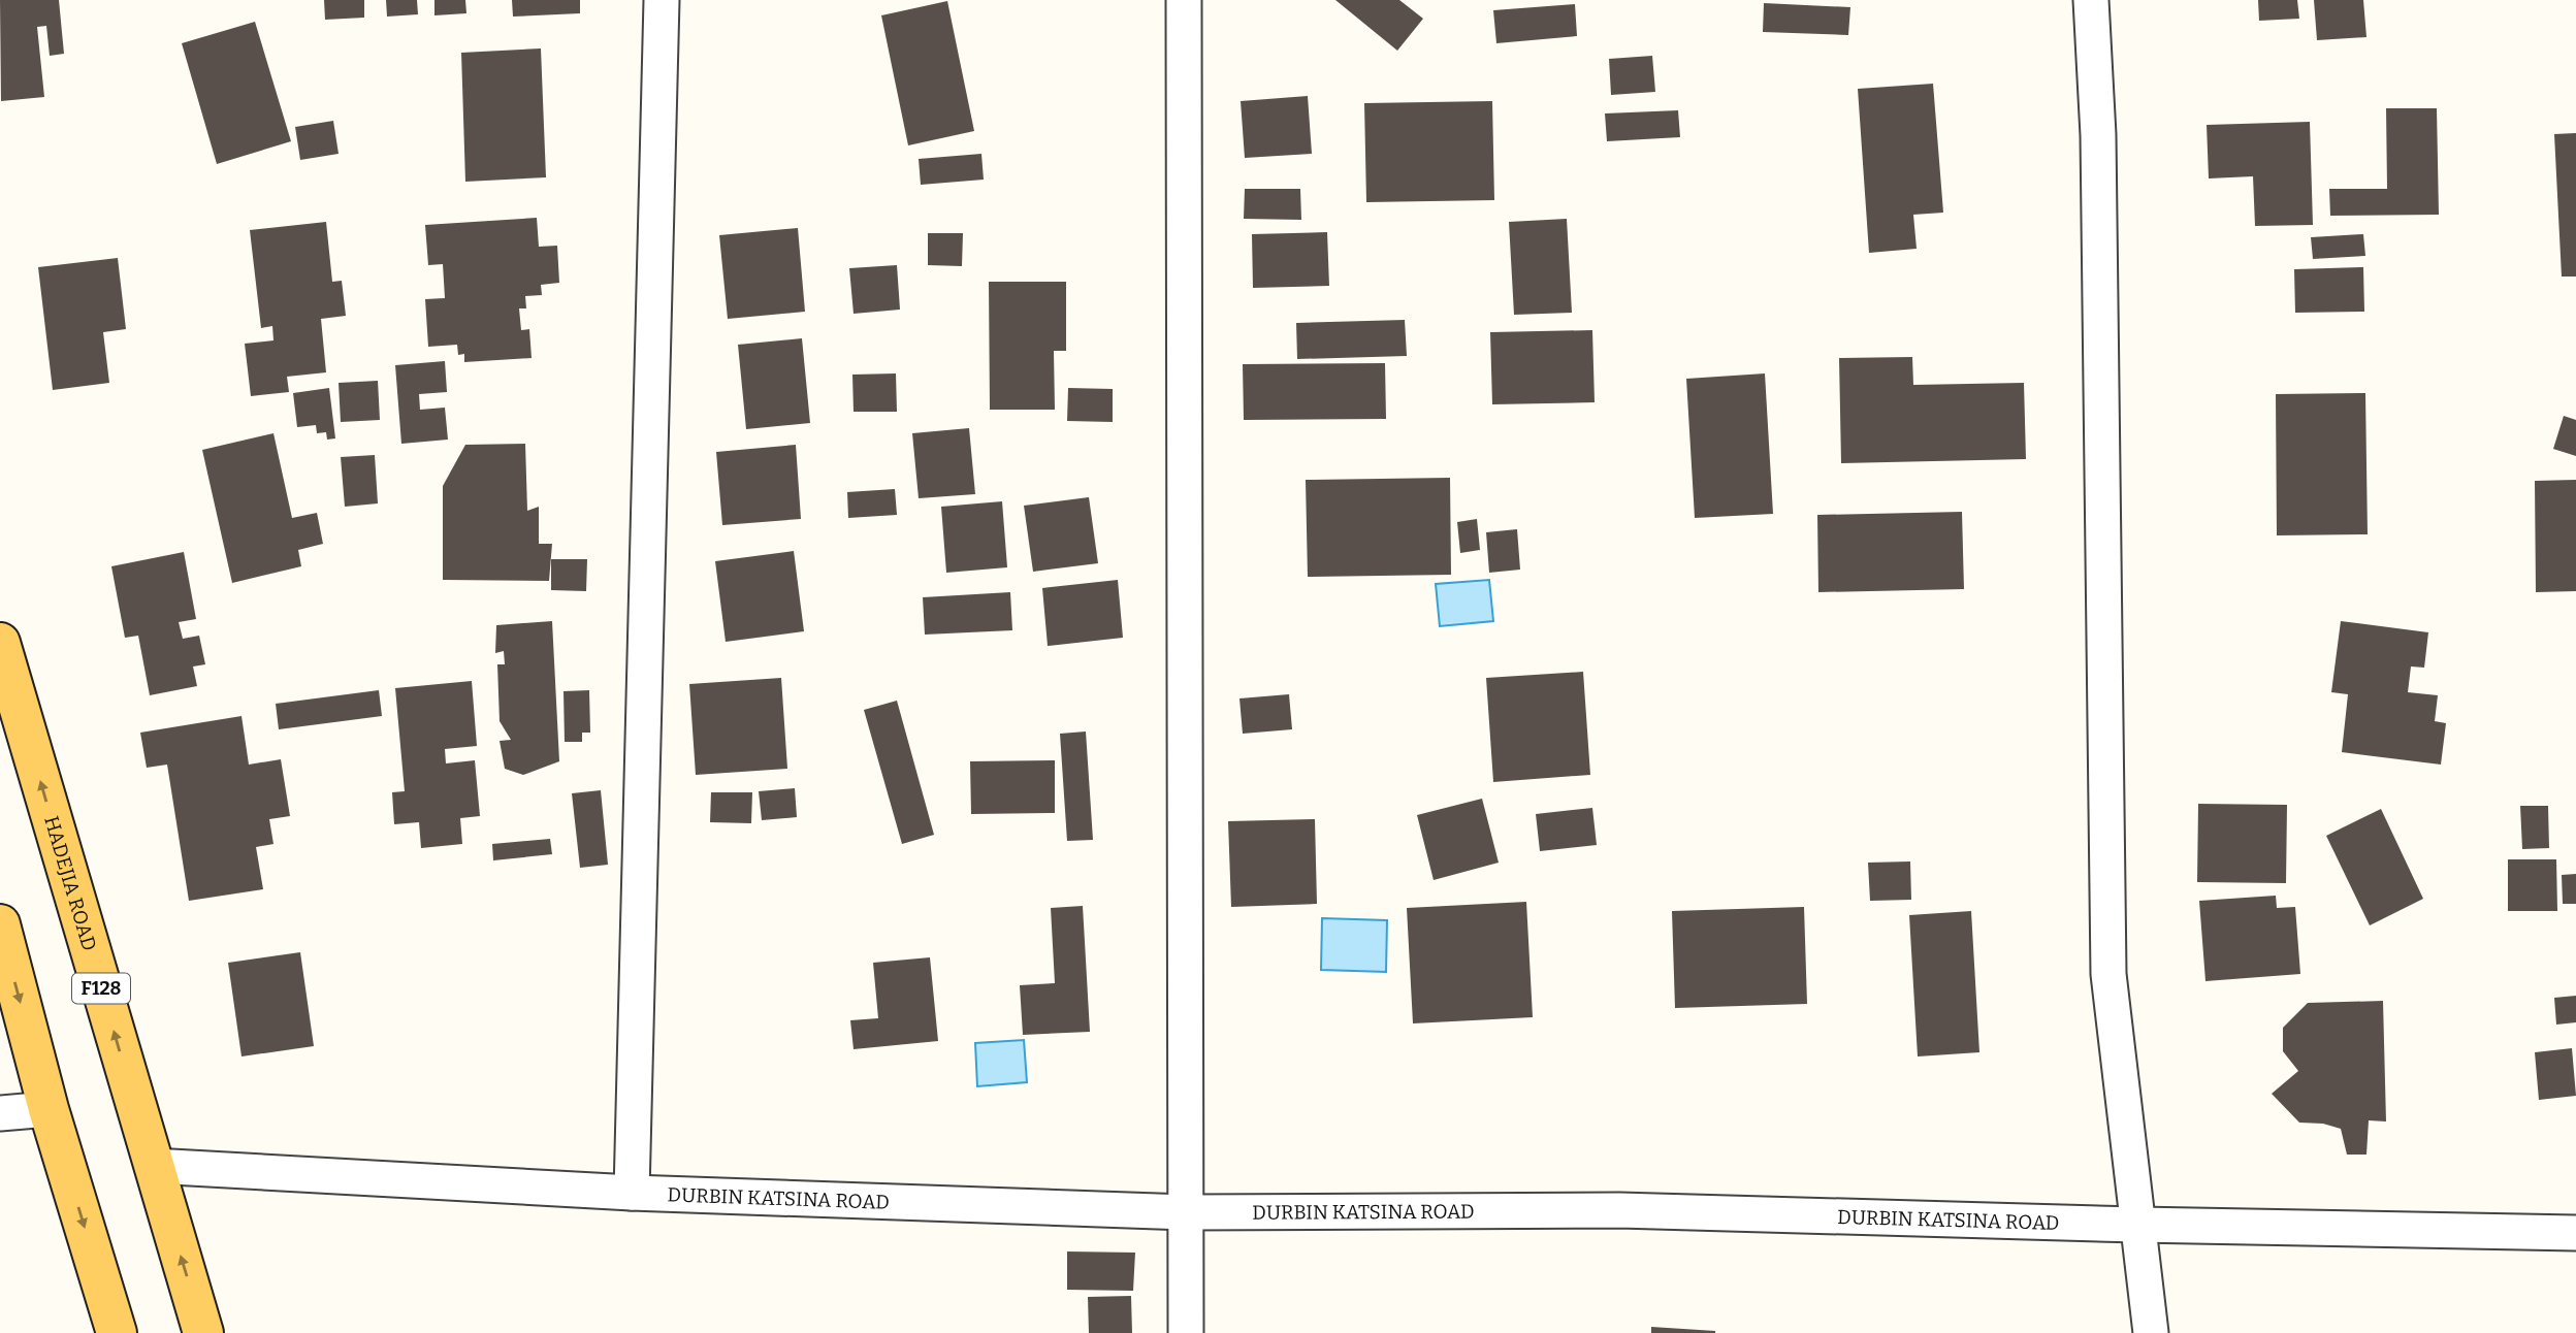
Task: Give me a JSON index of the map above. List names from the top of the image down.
{
  "streets": {
    "main road": ["HADEJIA ROAD", "F128"],
    "street": ["DURBIN KATSINA ROAD"]
  },
  "crossings": [
    ["HADEJIA ROAD", "DURBIN KATSINA ROAD"]
  ]
}
